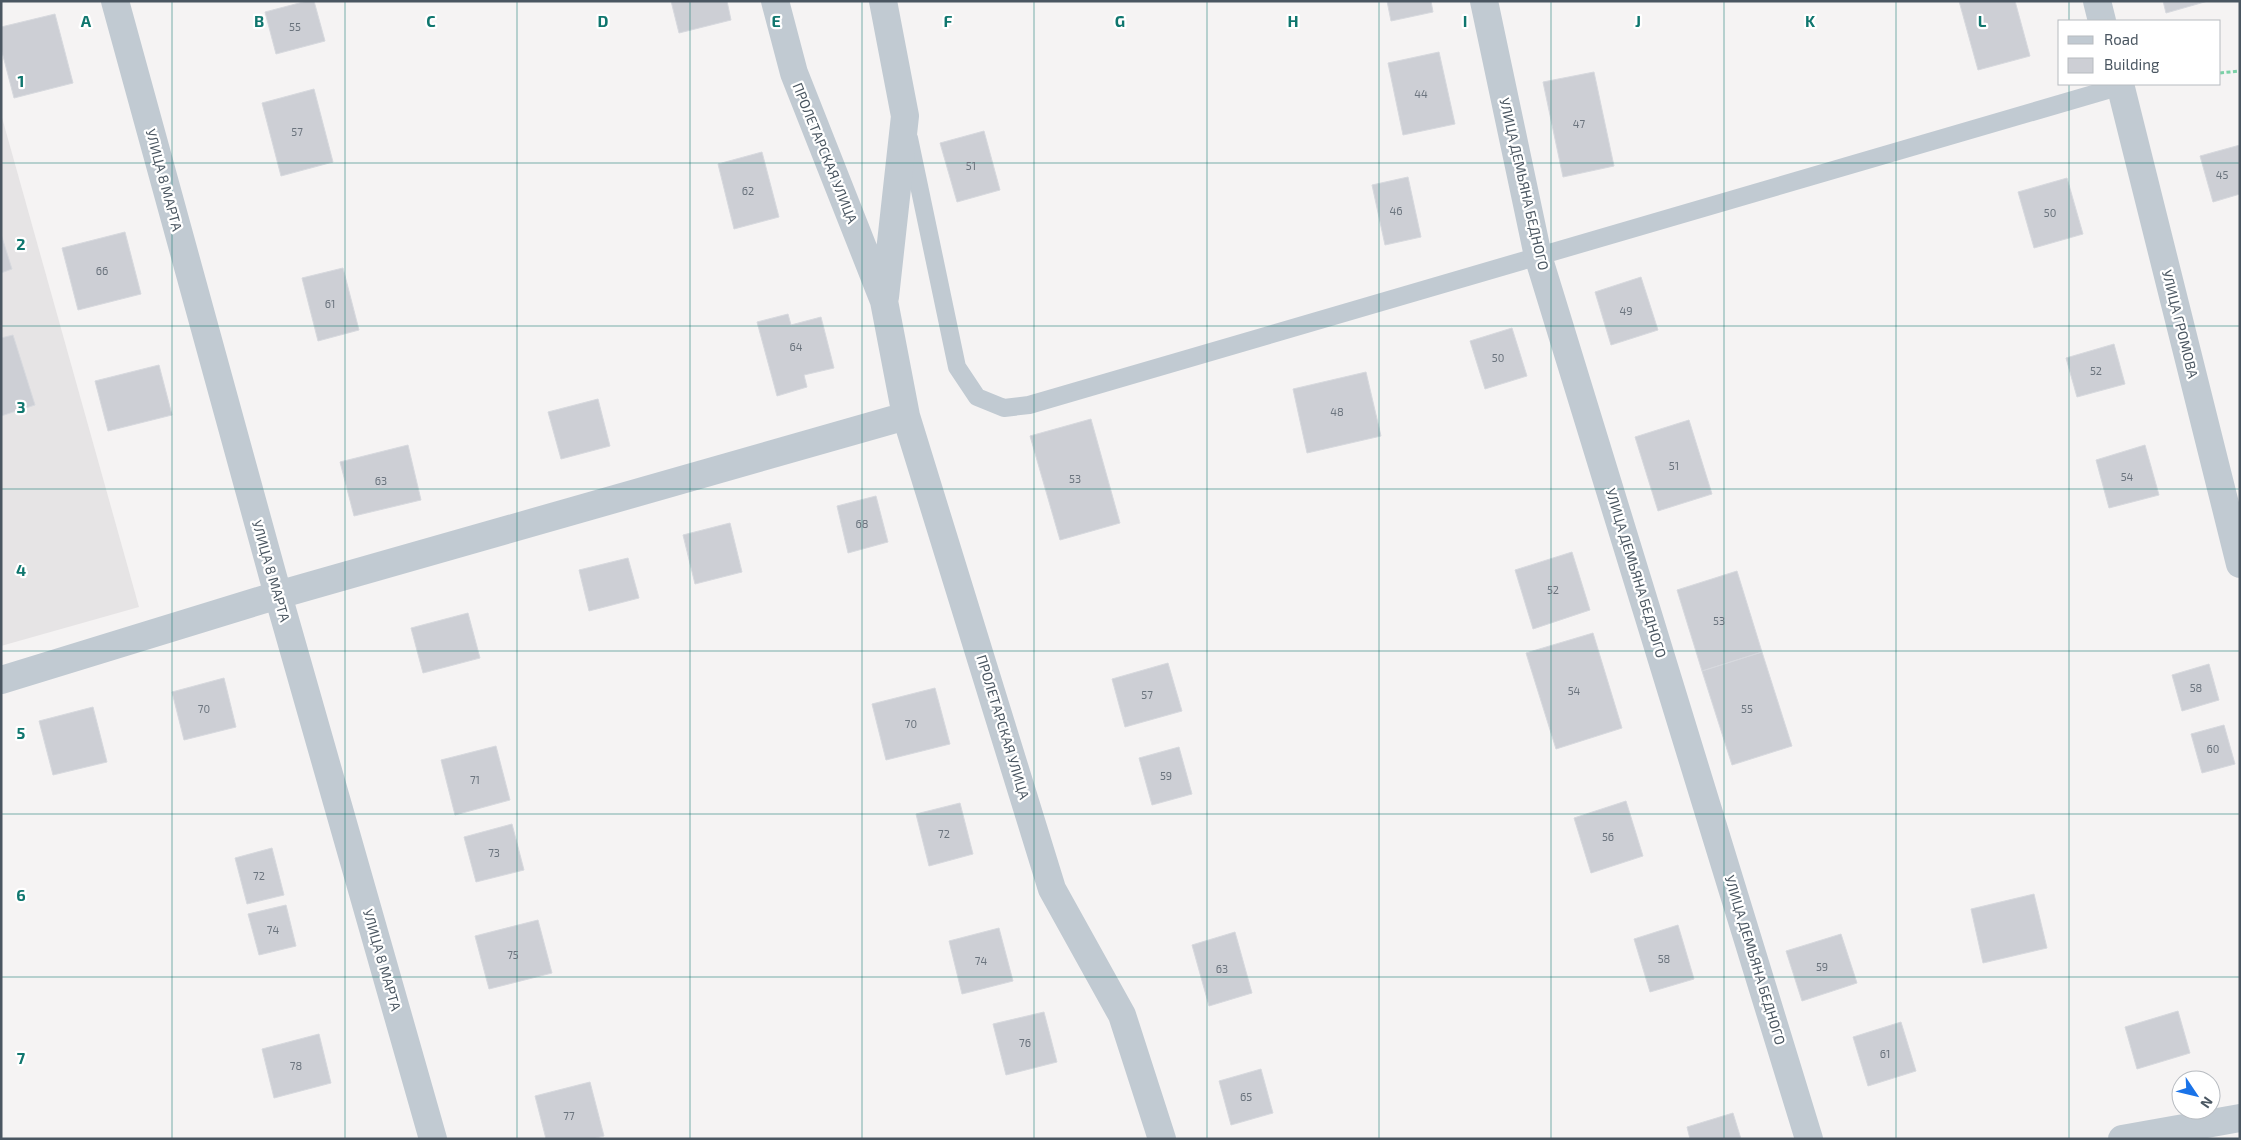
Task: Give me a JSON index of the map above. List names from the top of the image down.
{
  "streets": {
    "street": [
      "ПРОЛЕТАРСКАЯ УЛИЦА",
      "УЛИЦА 8 МАРТА",
      "УЛИЦА ДЕМЬЯНА БЕДНОГО",
      "УЛИЦА ГРОМОВА"
    ]
  },
  "house_numbers": [
    "55",
    "44",
    "47",
    "57",
    "51",
    "45",
    "62",
    "46",
    "50",
    "66",
    "61",
    "49",
    "64",
    "50",
    "52",
    "48",
    "51",
    "54",
    "53",
    "63",
    "68",
    "52",
    "53",
    "58",
    "54",
    "57",
    "70",
    "55",
    "70",
    "60",
    "59",
    "71",
    "72",
    "56",
    "73",
    "72",
    "74",
    "75",
    "58",
    "74",
    "59",
    "63",
    "76",
    "61",
    "78",
    "65",
    "77"
  ],
  "legend": ["Road", "Building"],
  "north": "bottom right",
  "grid": {
    "columns": [
      "A",
      "B",
      "C",
      "D",
      "E",
      "F",
      "G",
      "H",
      "I",
      "J",
      "K",
      "L"
    ],
    "rows": [
      "1",
      "2",
      "3",
      "4",
      "5",
      "6",
      "7"
    ]
  }
}
